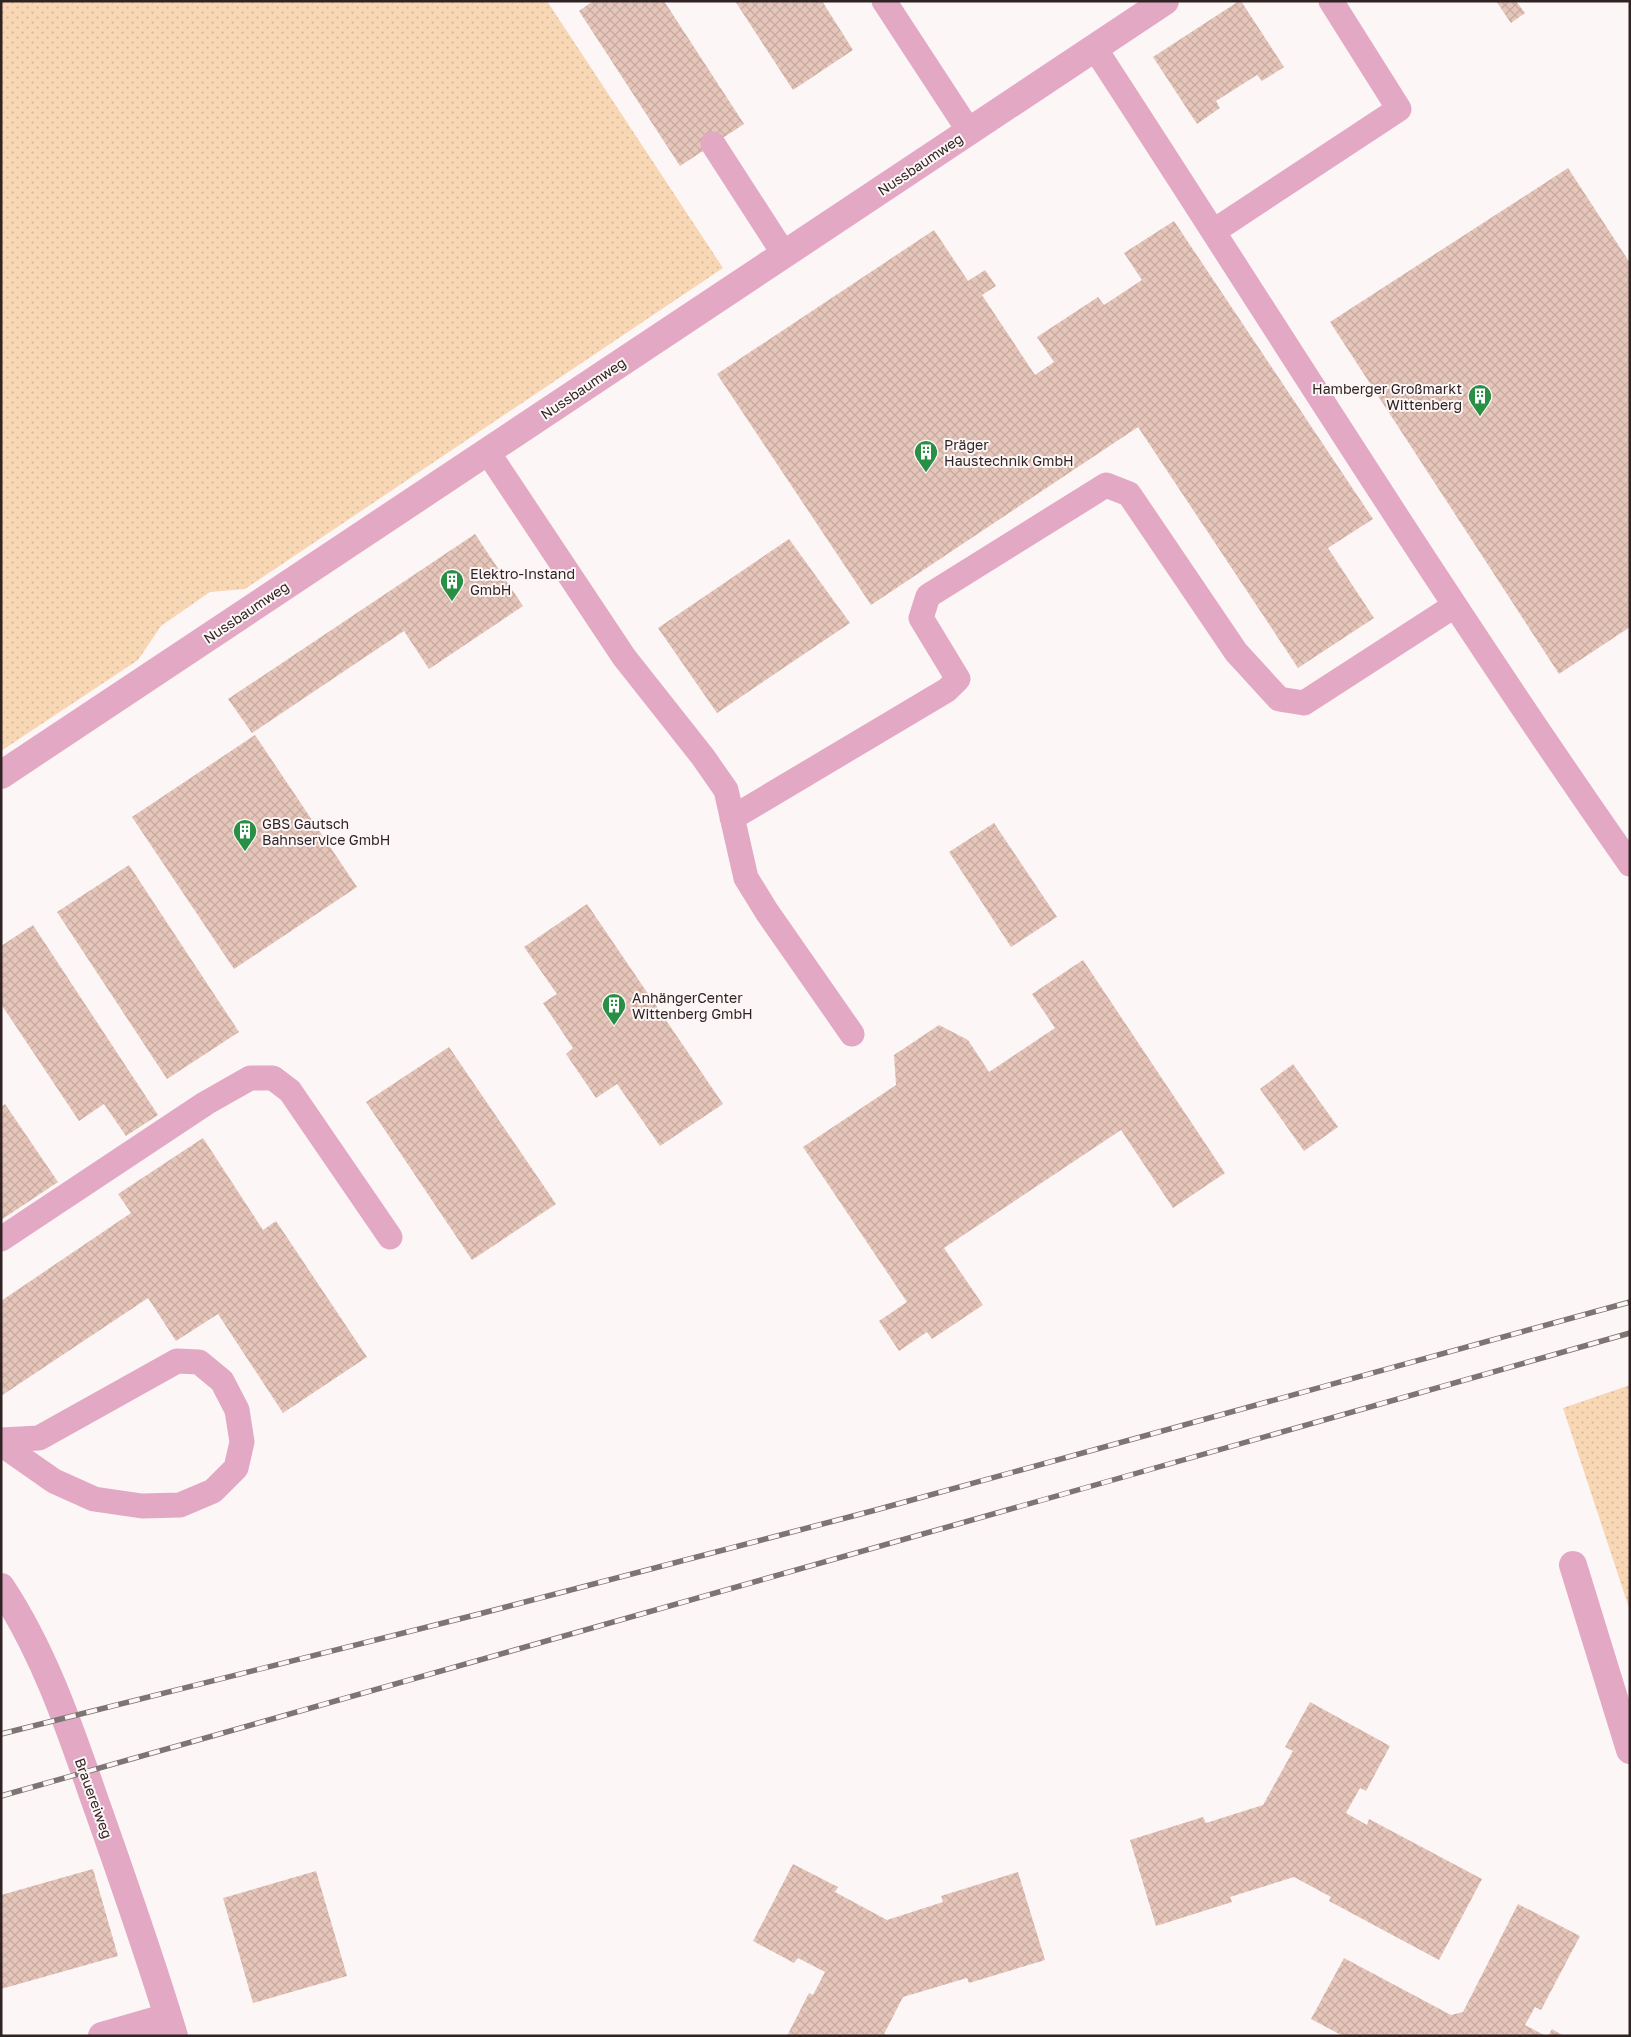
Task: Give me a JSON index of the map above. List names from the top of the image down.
{
  "streets": {
    "street": ["Nussbaumweg", "Brauereiweg"]
  },
  "places": {
    "building": [
      "Hamberger Großmarkt Wittenberg",
      "Präger Haustechnik GmbH",
      "Elektro-Instand GmbH",
      "GBS Gautsch Bahnservice GmbH",
      "AnhängerCenter Wittenberg GmbH"
    ]
  }
}
